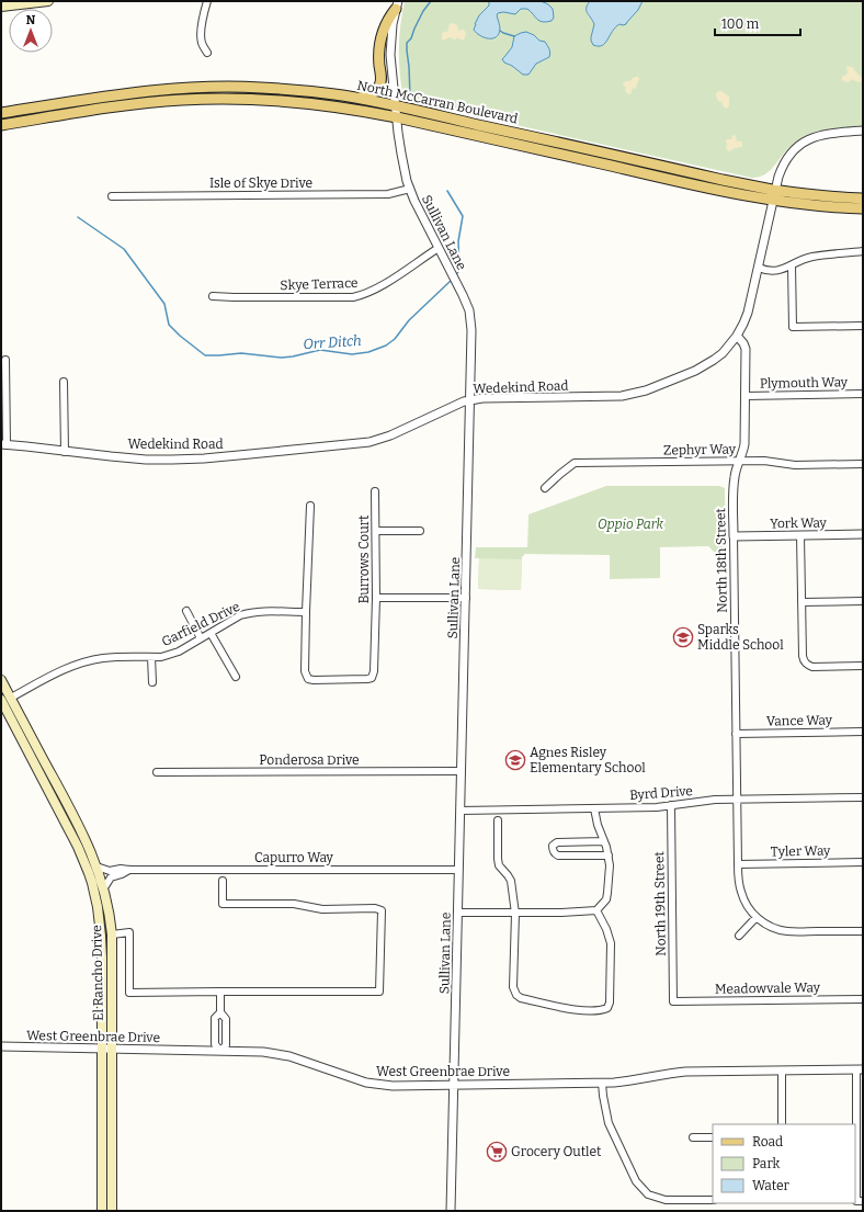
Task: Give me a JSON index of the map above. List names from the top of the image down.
{
  "streets": {
    "main road": ["North McCarran Boulevard", "El Rancho Drive"],
    "street": [
      "Isle of Skye Drive",
      "Sullivan Lane",
      "Skye Terrace",
      "Plymouth Way",
      "Wedekind Road",
      "Zephyr Way",
      "York Way",
      "Burrows Court",
      "North 18th Street",
      "Garfield Drive",
      "Vance Way",
      "Ponderosa Drive",
      "Byrd Drive",
      "Tyler Way",
      "Capurro Way",
      "North 19th Street",
      "Meadowvale Way",
      "West Greenbrae Drive"
    ]
  },
  "crossings": [
    ["North McCarran Boulevard", "Sullivan Lane"],
    ["North McCarran Boulevard", "Wedekind Road"],
    ["Isle of Skye Drive", "Sullivan Lane"],
    ["Sullivan Lane", "Skye Terrace"],
    ["Sullivan Lane", "Wedekind Road"],
    ["Sullivan Lane", "Ponderosa Drive"],
    ["Sullivan Lane", "Byrd Drive"],
    ["Sullivan Lane", "Capurro Way"],
    ["Sullivan Lane", "West Greenbrae Drive"],
    ["Plymouth Way", "North 18th Street"],
    ["Wedekind Road", "North 18th Street"],
    ["Zephyr Way", "North 18th Street"],
    ["York Way", "North 18th Street"],
    ["Burrows Court", "Garfield Drive"],
    ["North 18th Street", "Vance Way"],
    ["North 18th Street", "Byrd Drive"],
    ["North 18th Street", "Tyler Way"],
    ["Garfield Drive", "El Rancho Drive"],
    ["Byrd Drive", "North 19th Street"],
    ["Capurro Way", "El Rancho Drive"],
    ["North 19th Street", "Meadowvale Way"],
    ["El Rancho Drive", "West Greenbrae Drive"]
  ],
  "water": ["Orr Ditch"],
  "parks": ["Oppio Park"],
  "places": {
    "school or university": ["Sparks Middle School", "Agnes Risley Elementary School"],
    "supermarket": ["Grocery Outlet"]
  },
  "legend": ["Road", "Park", "Water"],
  "scale_bar": "100 m",
  "north": "top"
}
